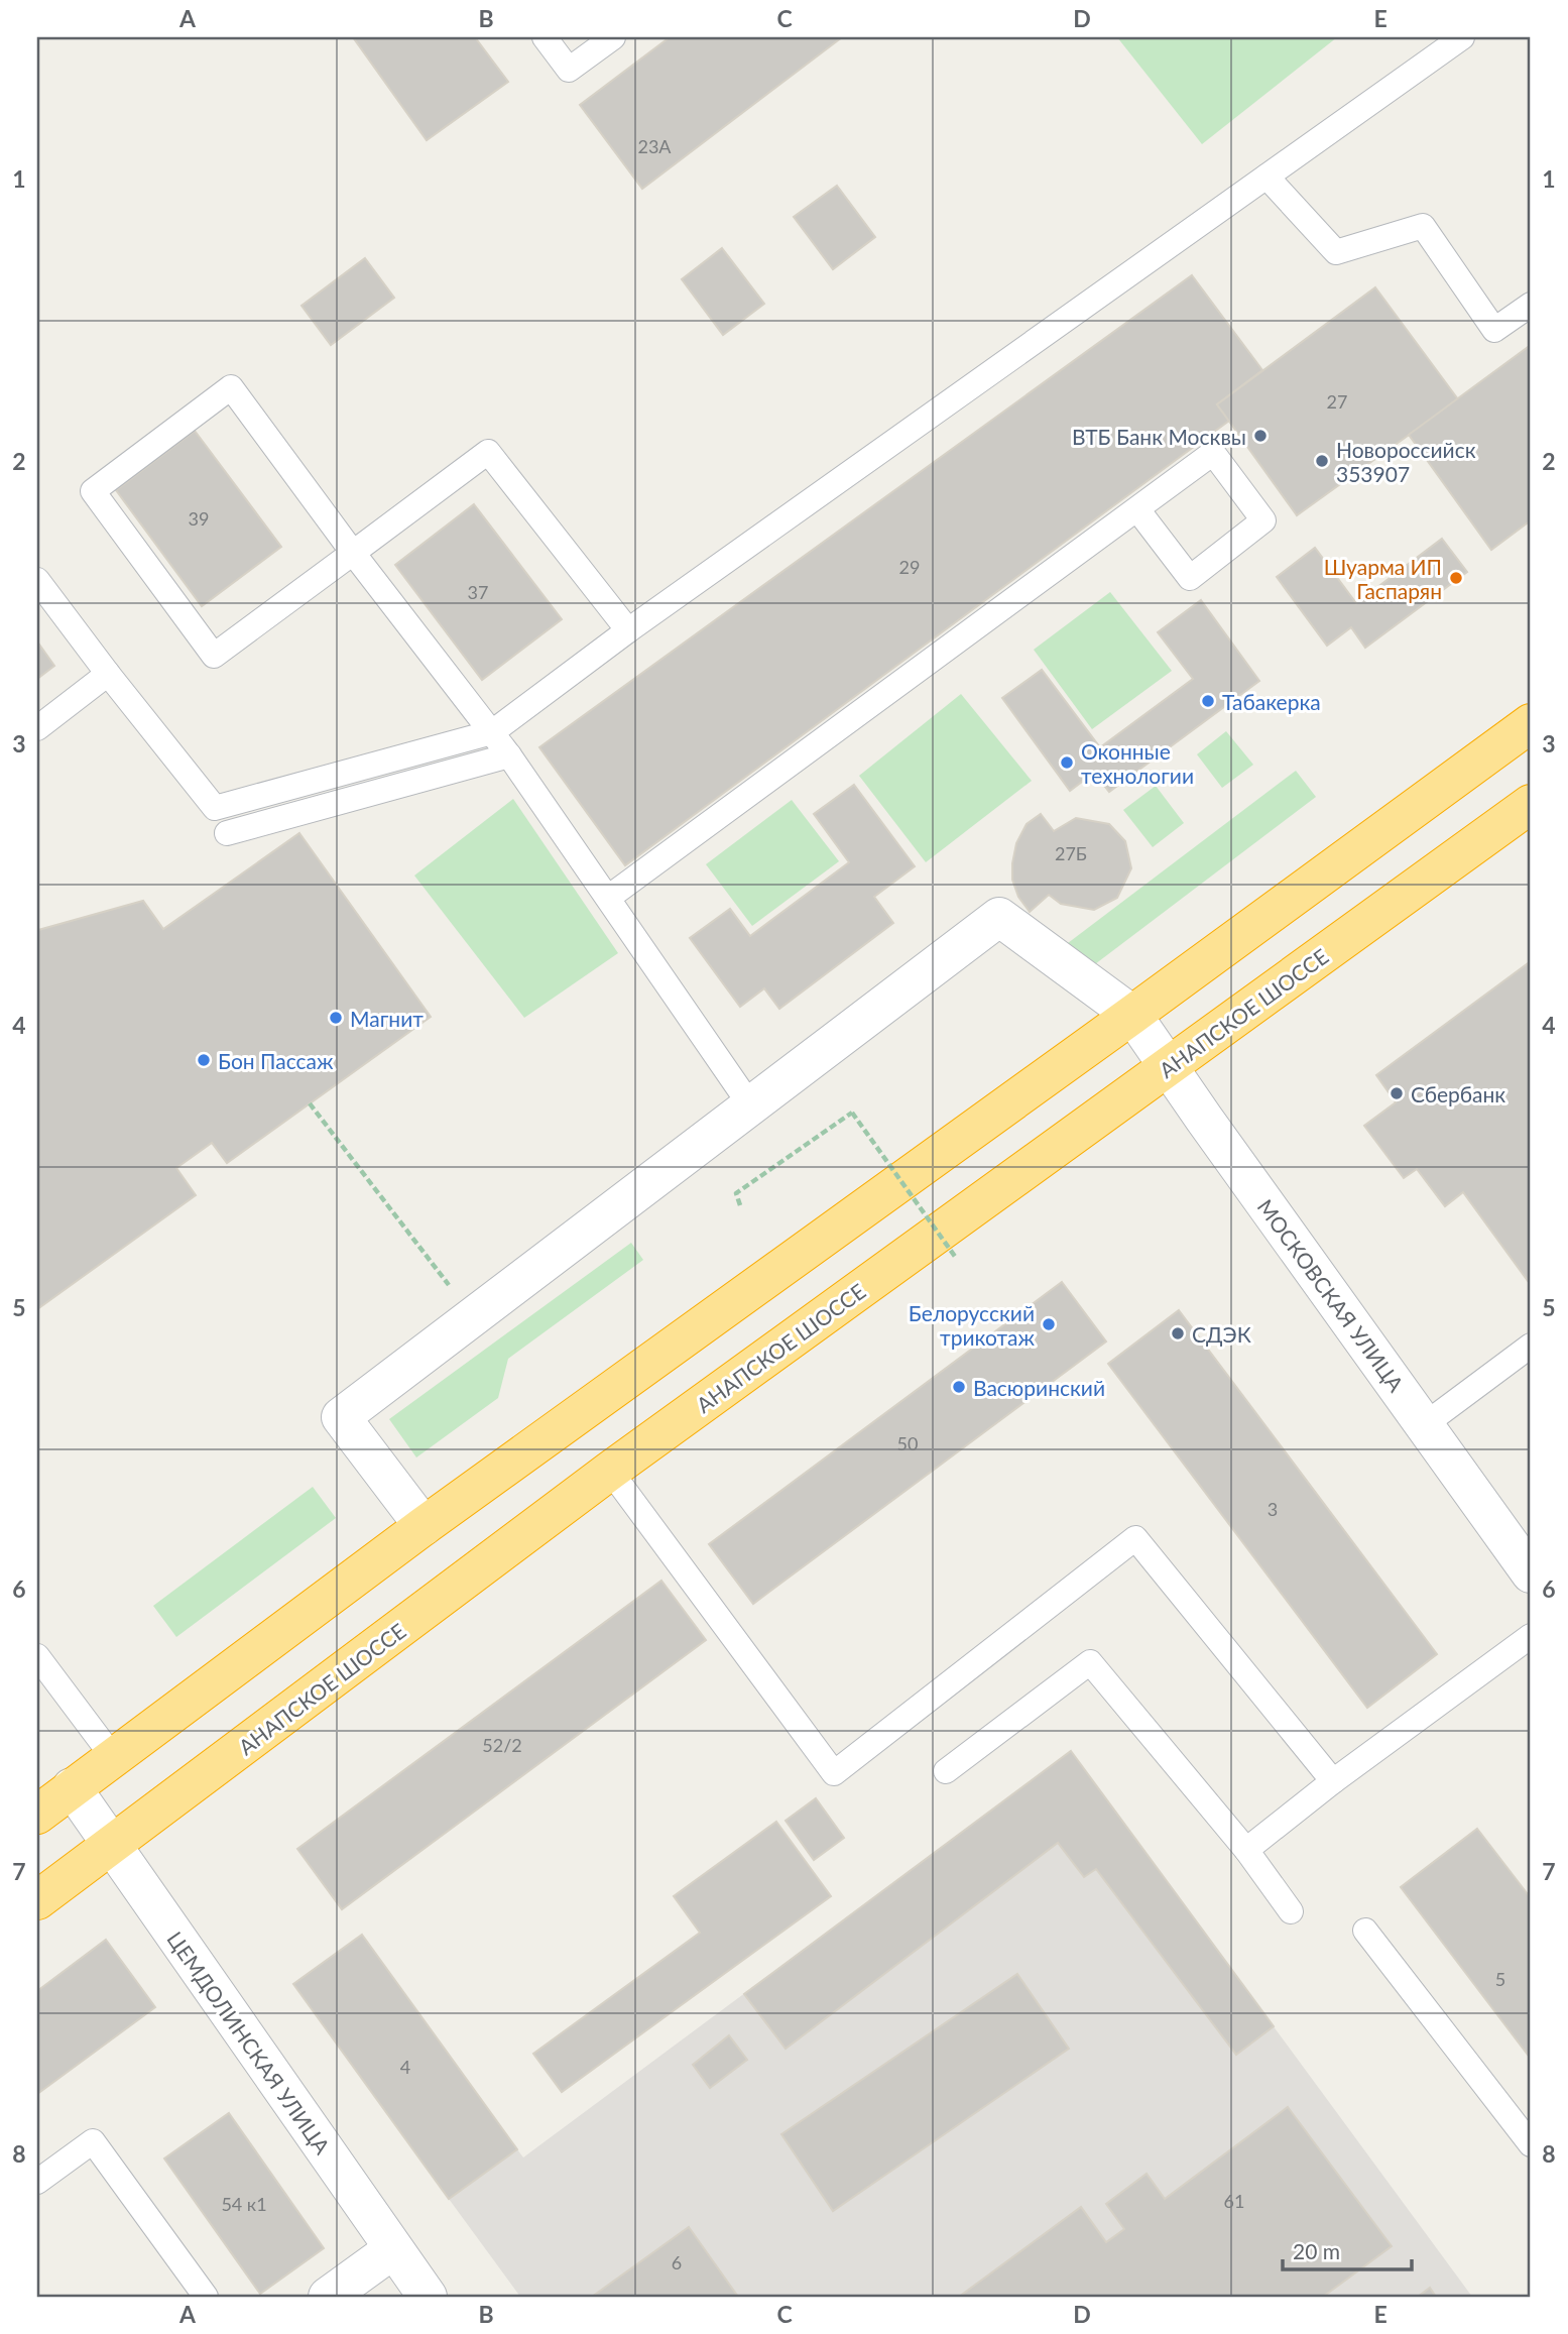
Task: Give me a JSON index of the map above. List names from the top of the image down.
{
  "streets": {
    "highway": ["АНАПСКОЕ ШОССЕ"],
    "street": ["МОСКОВСКАЯ УЛИЦА", "ЦЕМДОЛИНСКАЯ УЛИЦА"]
  },
  "crossings": [
    ["АНАПСКОЕ ШОССЕ", "МОСКОВСКАЯ УЛИЦА"],
    ["АНАПСКОЕ ШОССЕ", "ЦЕМДОЛИНСКАЯ УЛИЦА"]
  ],
  "places": [
    "ВТБ Банк Москвы",
    "Новороссийск 353907",
    "Шуарма ИП Гаспарян",
    "Табакерка",
    "Оконные технологии",
    "Магнит",
    "Бон Пассаж",
    "Сбербанк",
    "Белорусский трикотаж",
    "СДЭК",
    "Васюринский"
  ],
  "house_numbers": [
    "23А",
    "27",
    "39",
    "29",
    "37",
    "27Б",
    "50",
    "3",
    "52/2",
    "5",
    "4",
    "61",
    "54 к1",
    "6"
  ],
  "scale_bar": "20 m",
  "grid": {
    "columns": [
      "A",
      "B",
      "C",
      "D",
      "E"
    ],
    "rows": [
      "1",
      "2",
      "3",
      "4",
      "5",
      "6",
      "7",
      "8"
    ]
  }
}
